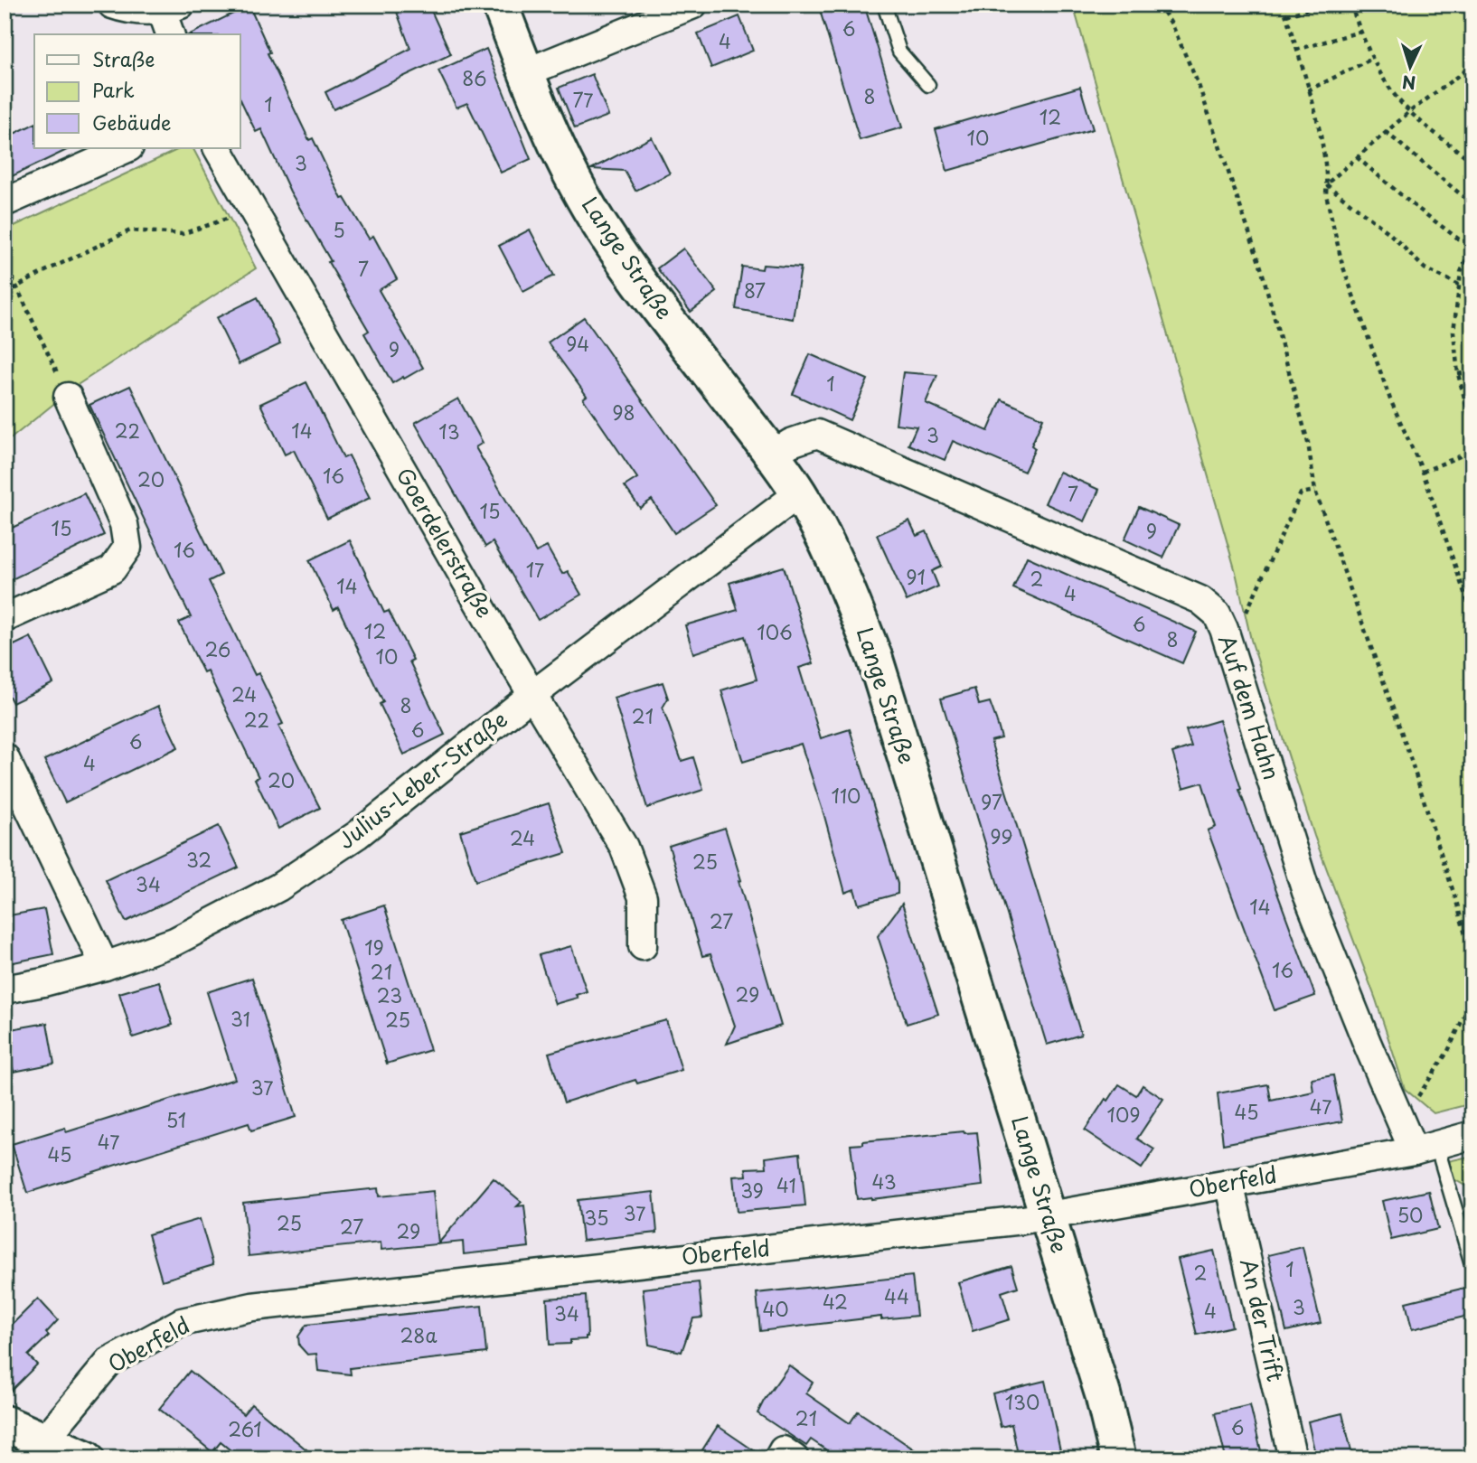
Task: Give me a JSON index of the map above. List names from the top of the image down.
{
  "streets": {
    "street": [
      "Lange Straße",
      "Goerdelerstraße",
      "Auf dem Hahn",
      "Julius-Leber-Straße",
      "Oberfeld",
      "An der Trift"
    ]
  },
  "crossings": [
    ["Lange Straße", "Auf dem Hahn"],
    ["Lange Straße", "Julius-Leber-Straße"],
    ["Lange Straße", "Oberfeld"],
    ["Goerdelerstraße", "Julius-Leber-Straße"],
    ["Auf dem Hahn", "Oberfeld"],
    ["Oberfeld", "An der Trift"]
  ],
  "house_numbers": [
    "6",
    "4",
    "86",
    "8",
    "77",
    "1",
    "12",
    "10",
    "3",
    "5",
    "7",
    "87",
    "94",
    "9",
    "1",
    "98",
    "22",
    "14",
    "13",
    "3",
    "16",
    "20",
    "7",
    "15",
    "15",
    "9",
    "16",
    "17",
    "91",
    "2",
    "14",
    "4",
    "6",
    "12",
    "106",
    "8",
    "26",
    "10",
    "24",
    "8",
    "21",
    "22",
    "6",
    "6",
    "4",
    "20",
    "110",
    "97",
    "99",
    "24",
    "32",
    "25",
    "34",
    "14",
    "27",
    "19",
    "16",
    "21",
    "29",
    "23",
    "31",
    "25",
    "37",
    "47",
    "45",
    "109",
    "51",
    "47",
    "45",
    "43",
    "41",
    "39",
    "37",
    "50",
    "35",
    "25",
    "27",
    "29",
    "1",
    "2",
    "44",
    "42",
    "3",
    "40",
    "4",
    "34",
    "28a",
    "130",
    "21",
    "6",
    "261"
  ],
  "legend": ["Straße", "Park", "Gebäude"],
  "north": "bottom"
}
